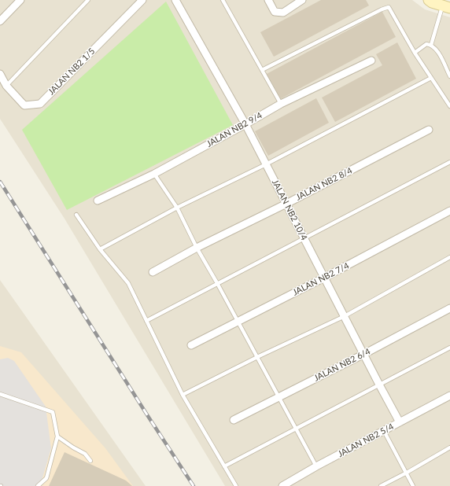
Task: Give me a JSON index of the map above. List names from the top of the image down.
{
  "streets": {
    "street": [
      "JALAN NB2 1/5",
      "JALAN NB2 9/4",
      "JALAN NB2 8/4",
      "JALAN NB2 10/4",
      "JALAN NB2 7/4",
      "JALAN NB2 6/4",
      "JALAN NB2 5/4"
    ]
  },
  "crossings": [
    ["JALAN NB2 9/4", "JALAN NB2 10/4"],
    ["JALAN NB2 8/4", "JALAN NB2 10/4"],
    ["JALAN NB2 10/4", "JALAN NB2 7/4"],
    ["JALAN NB2 10/4", "JALAN NB2 6/4"],
    ["JALAN NB2 10/4", "JALAN NB2 5/4"]
  ]
}
